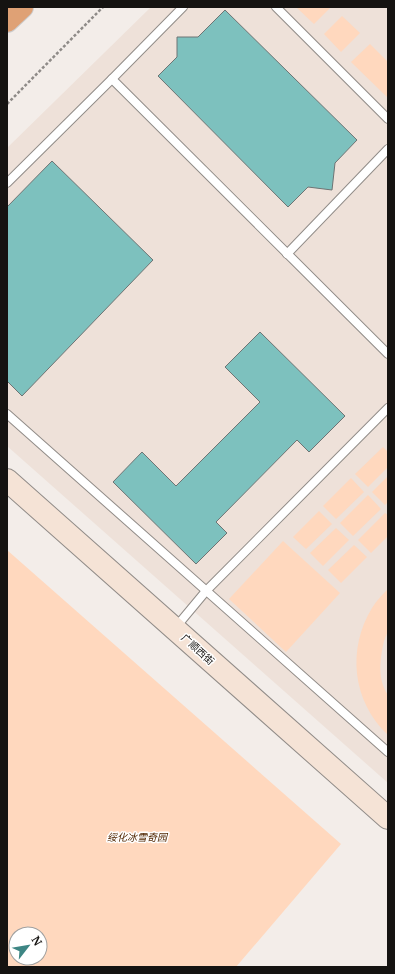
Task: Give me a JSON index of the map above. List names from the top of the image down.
{
  "streets": {
    "main road": ["广顺西街"]
  },
  "parks": ["绥化冰雪奇园"],
  "north": "top right"
}
